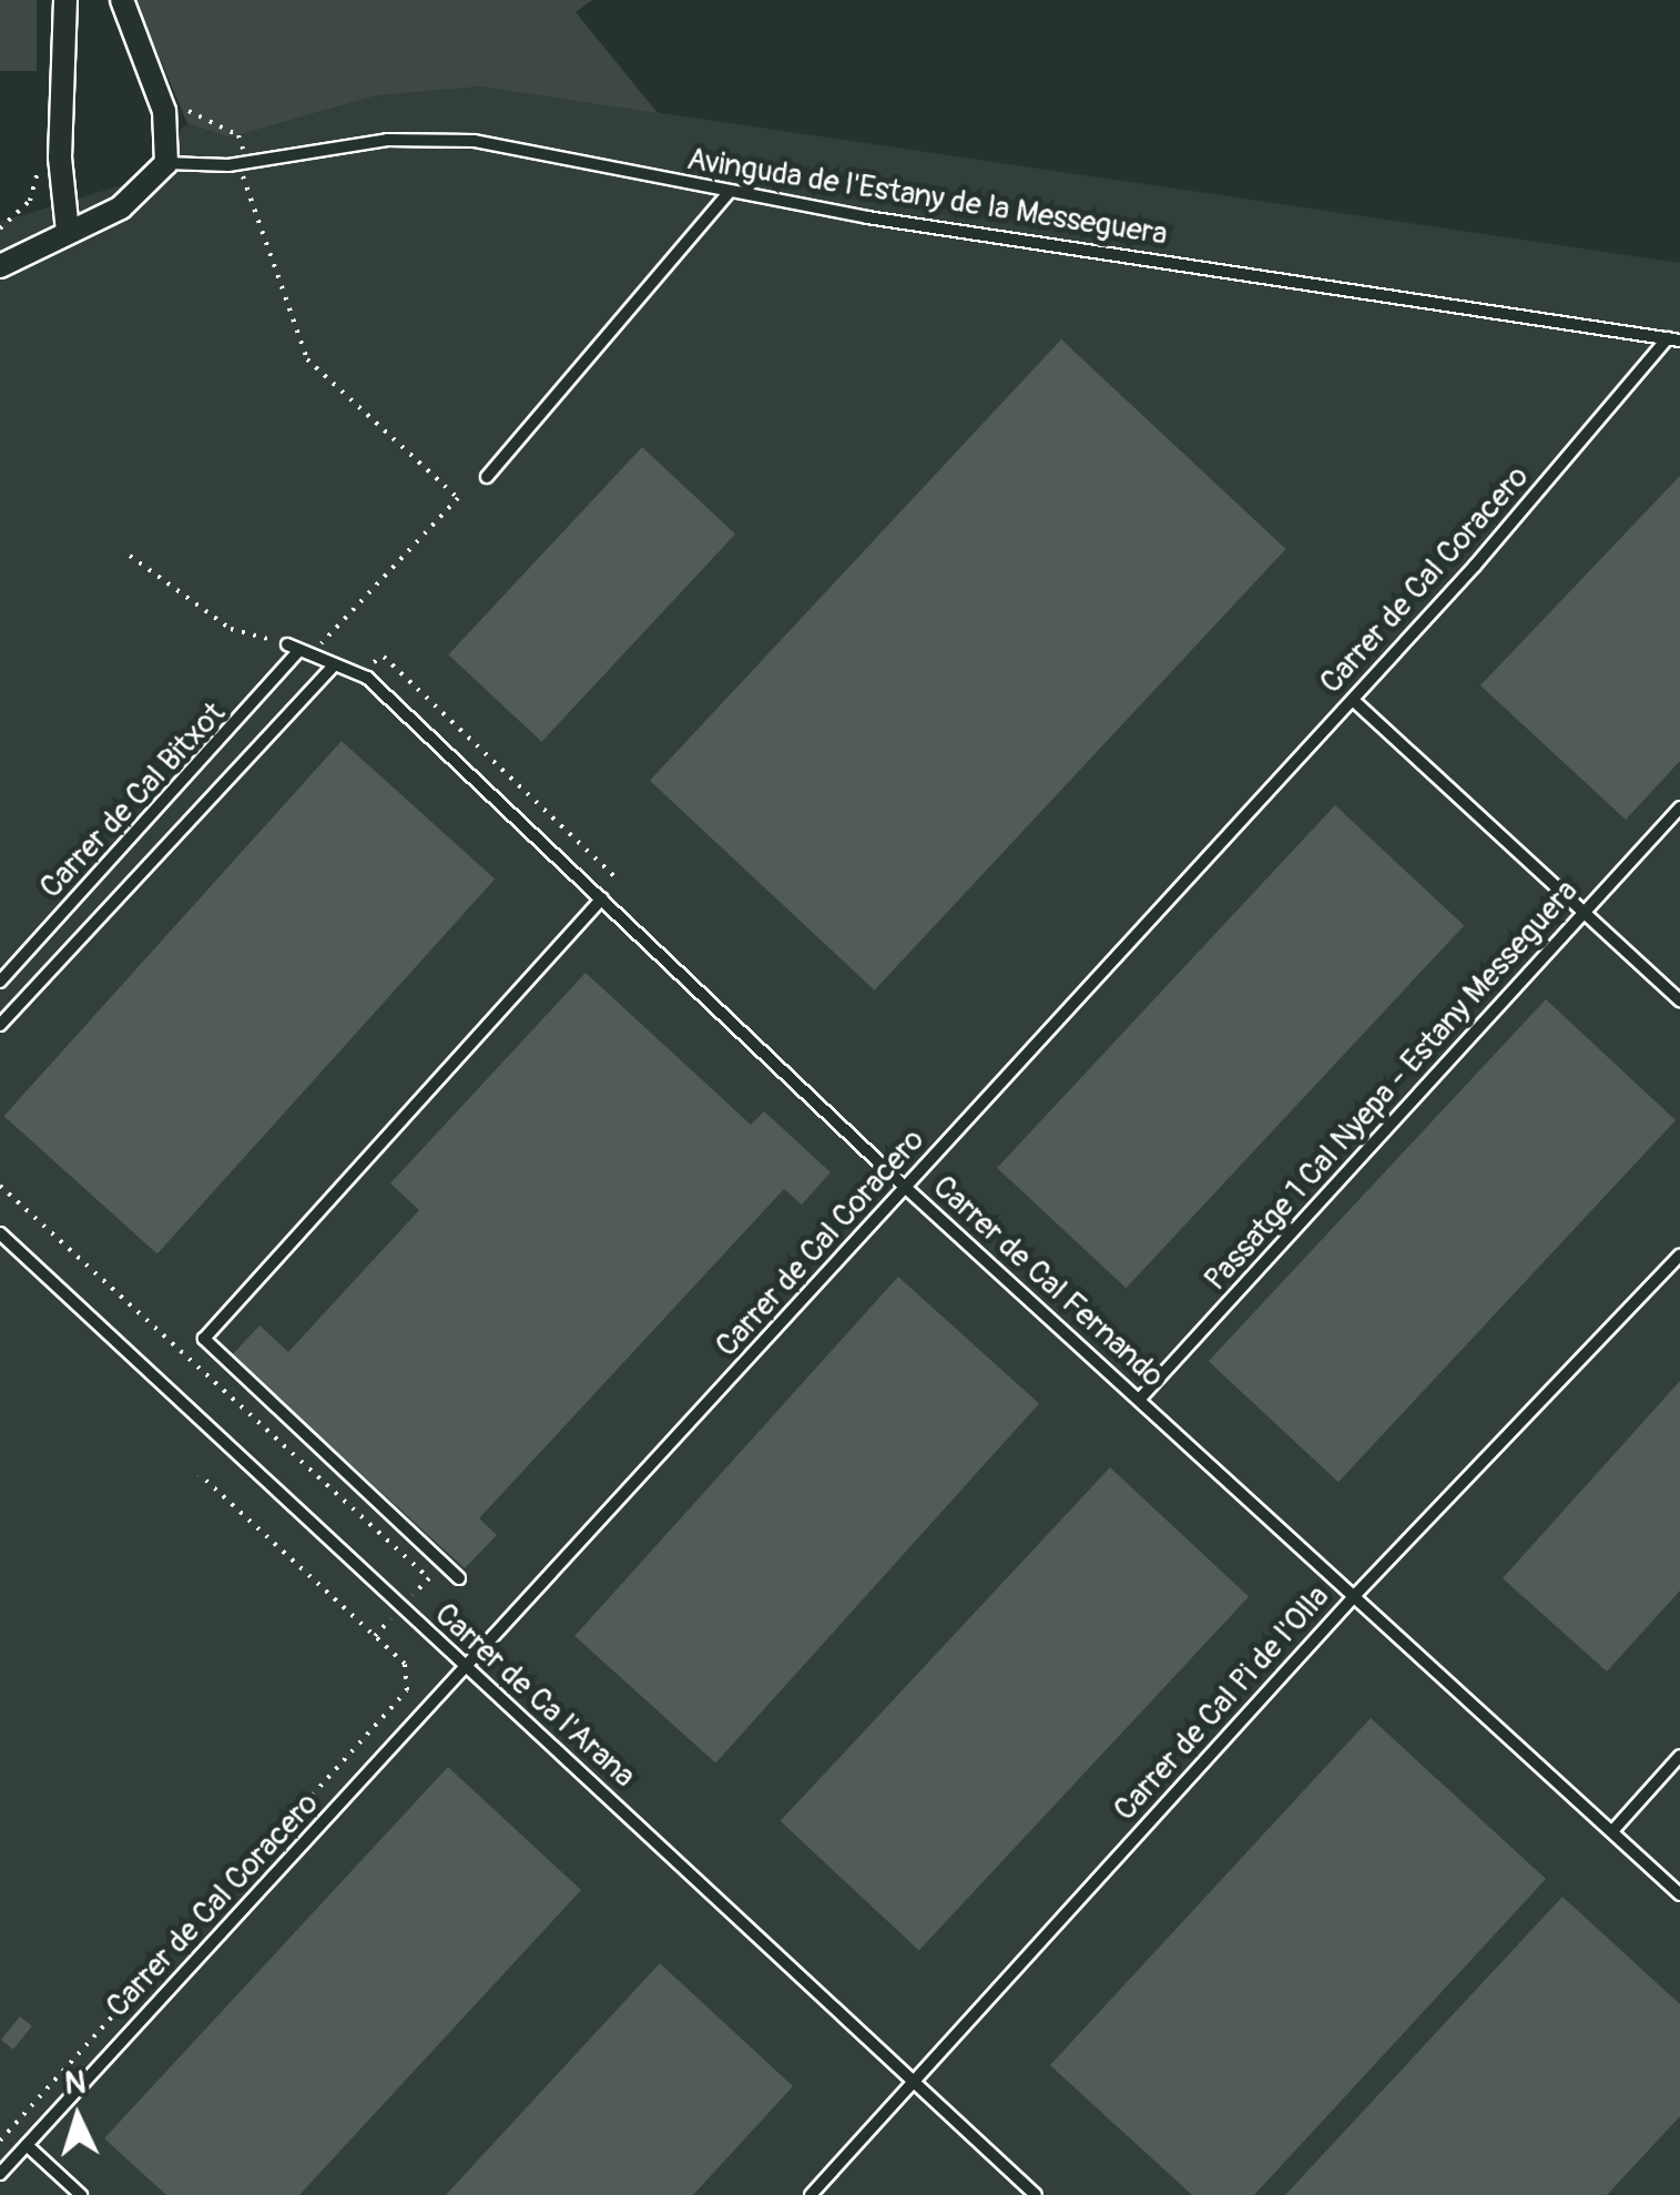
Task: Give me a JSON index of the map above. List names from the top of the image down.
{
  "streets": {
    "lane": [
      "Avinguda de l'Estany de la Messeguera",
      "Carrer de Cal Coracero",
      "Carrer de Cal Bitxot",
      "Passatge 1 Cal Nyepa - Estany Messeguera",
      "Carrer de Cal Fernando",
      "Carrer de Ca l'Arana",
      "Carrer de Cal Pi de l'Olla"
    ]
  },
  "crossings": [
    ["Avinguda de l'Estany de la Messeguera", "Carrer de Cal Coracero"],
    ["Carrer de Cal Coracero", "Carrer de Cal Fernando"],
    ["Carrer de Cal Coracero", "Carrer de Ca l'Arana"],
    ["Carrer de Cal Bitxot", "Carrer de Cal Fernando"],
    ["Passatge 1 Cal Nyepa - Estany Messeguera", "Carrer de Cal Fernando"],
    ["Carrer de Cal Fernando", "Carrer de Cal Pi de l'Olla"],
    ["Carrer de Ca l'Arana", "Carrer de Cal Pi de l'Olla"]
  ],
  "north": "top"
}
